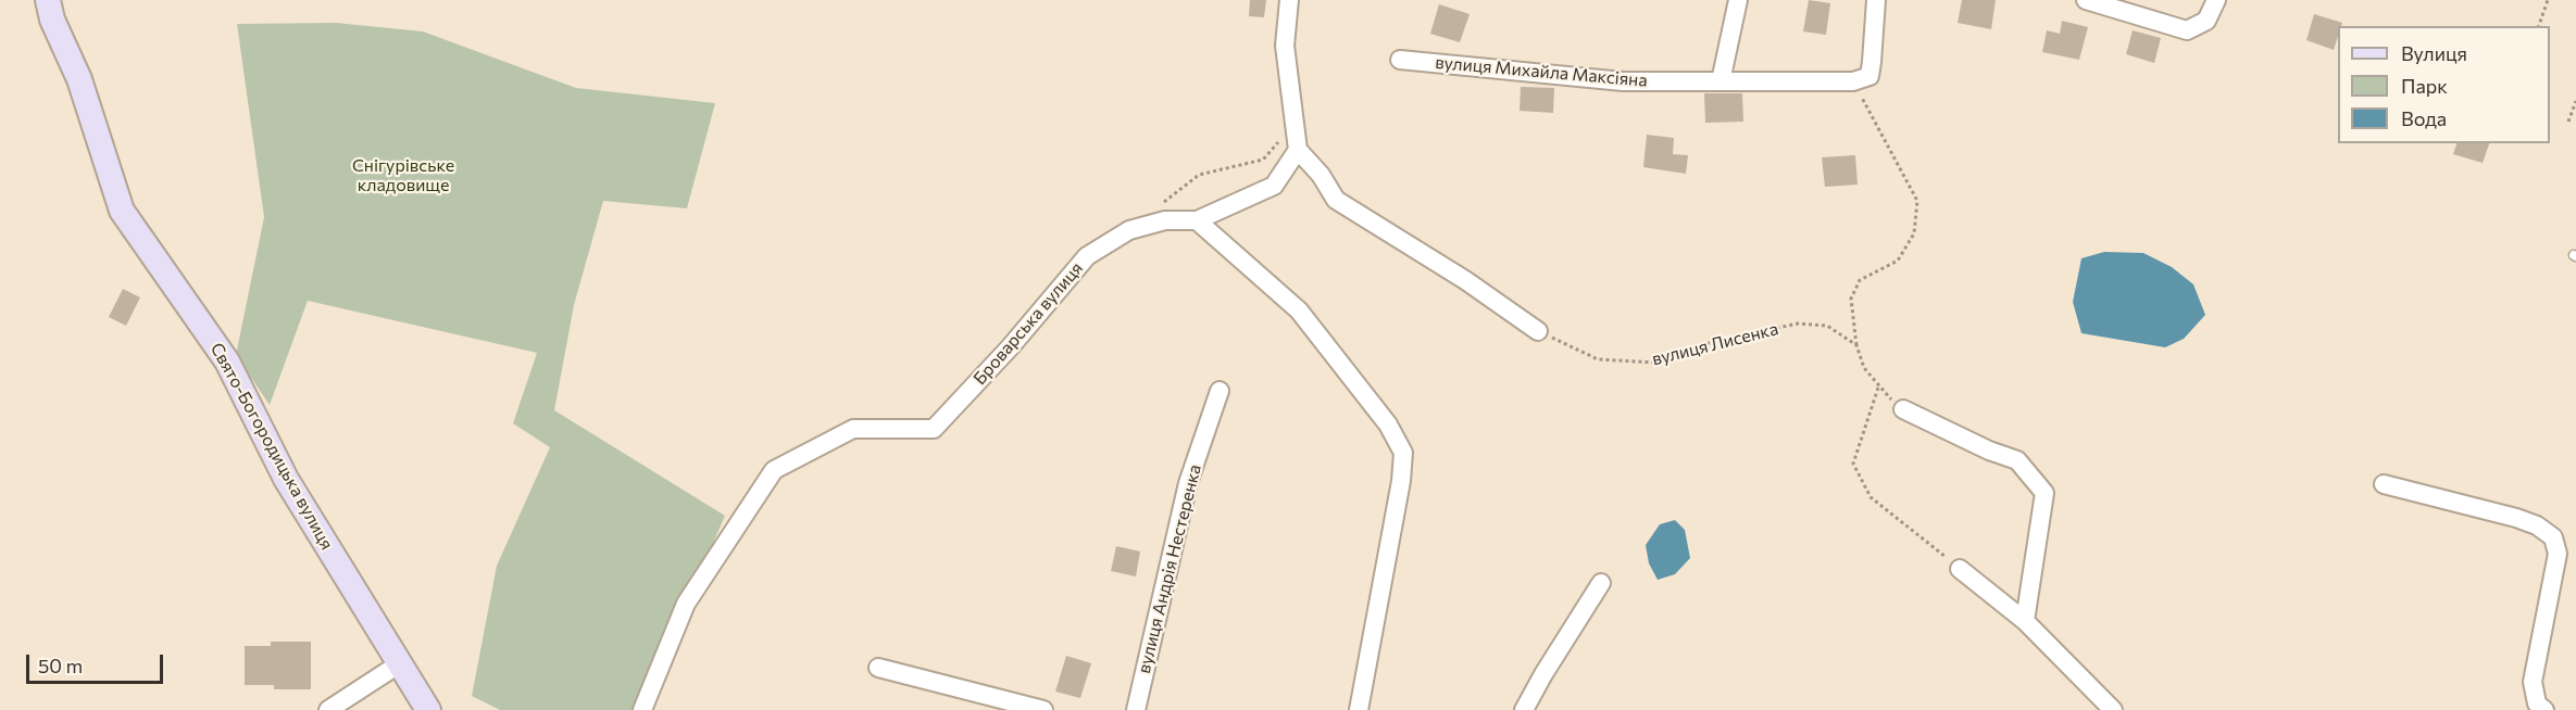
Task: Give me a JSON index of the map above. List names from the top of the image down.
{
  "streets": {
    "street": [
      "вулиця Михайла Максіяна",
      "Броварська вулиця",
      "Свято-Богородицька вулиця",
      "вулиця Андрія Нестеренка"
    ],
    "path": ["вулиця Лисенка"]
  },
  "parks": ["Снігурівське кладовище"],
  "legend": ["Вулиця", "Парк", "Вода"],
  "scale_bar": "50 m"
}
